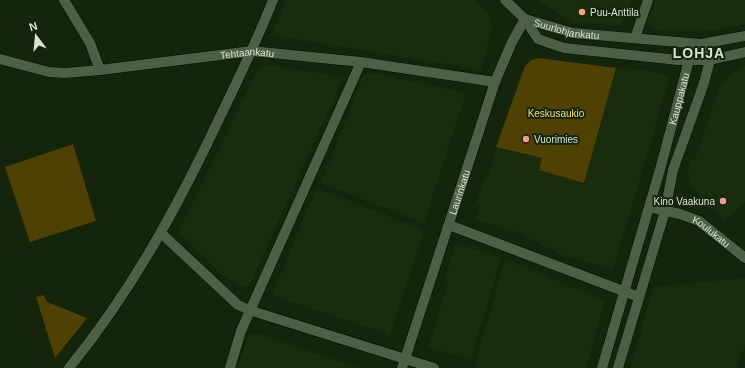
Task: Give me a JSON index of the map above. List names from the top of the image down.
{
  "streets": {
    "street": [
      "Suurlohjankatu",
      "Tehtaankatu",
      "Kauppakatu",
      "Laurinkatu",
      "Koulukatu"
    ]
  },
  "crossings": [
    ["Suurlohjankatu", "Kauppakatu"],
    ["Suurlohjankatu", "Laurinkatu"],
    ["Tehtaankatu", "Laurinkatu"],
    ["Kauppakatu", "Koulukatu"]
  ],
  "districts": ["LOHJA"],
  "parks": ["Keskusaukio"],
  "places": ["Puu-Anttila", "Vuorimies", "Kino Vaakuna"],
  "north": "top"
}
